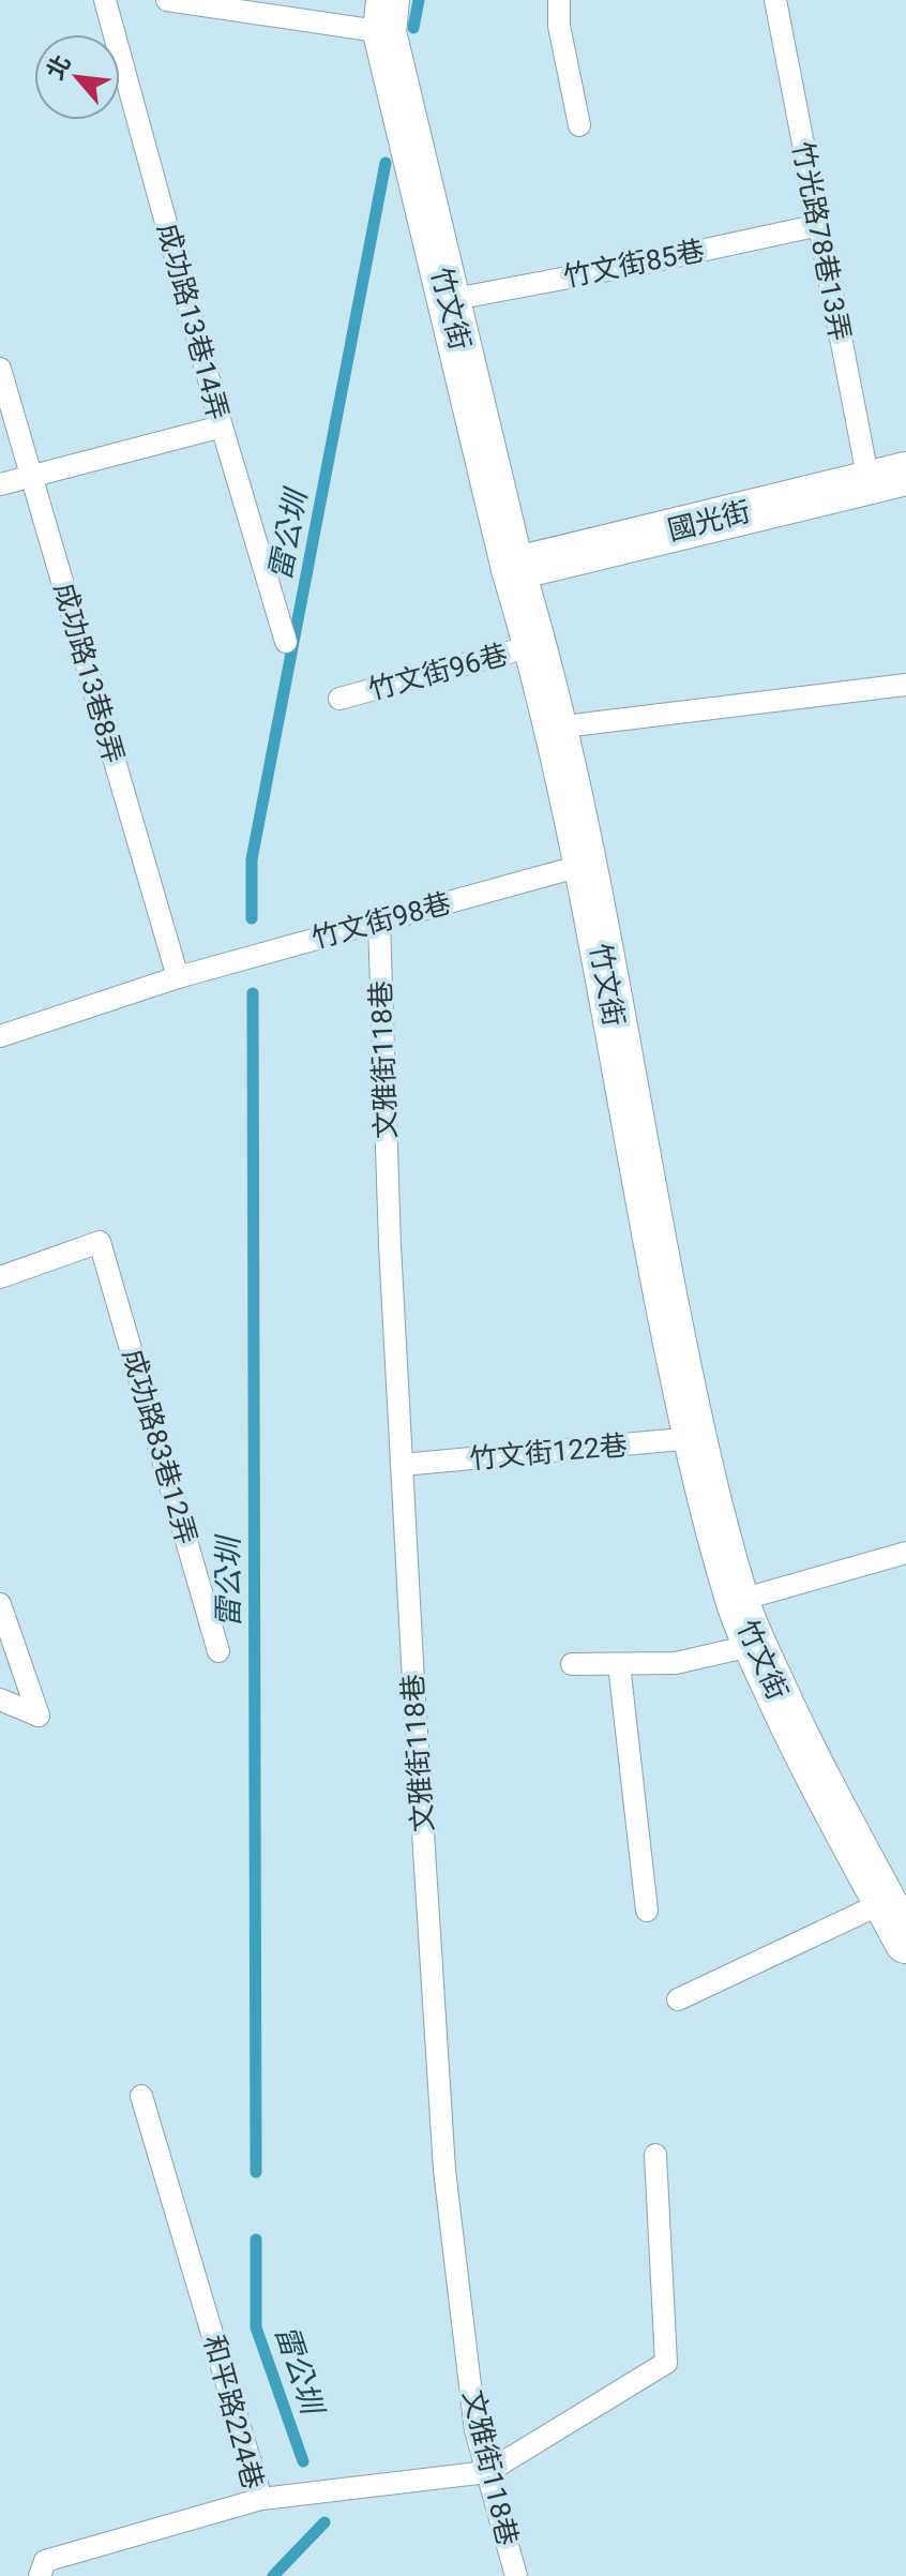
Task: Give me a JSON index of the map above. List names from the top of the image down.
{
  "streets": {
    "street": ["竹文街", "國光街"],
    "lane": [
      "竹光路78巷13弄",
      "竹文街85巷",
      "成功路13巷14弄",
      "竹文街96巷",
      "成功路13巷8弄",
      "竹文街98巷",
      "文雅街118巷",
      "成功路83巷12弄",
      "竹文街122巷",
      "和平路224巷"
    ]
  },
  "crossings": [
    ["竹光路78巷13弄", "竹文街85巷"],
    ["竹光路78巷13弄", "國光街"],
    ["竹文街85巷", "竹文街"],
    ["竹文街", "國光街"],
    ["竹文街", "竹文街96巷"],
    ["竹文街", "竹文街98巷"],
    ["竹文街", "竹文街122巷"],
    ["成功路13巷8弄", "竹文街98巷"],
    ["竹文街98巷", "文雅街118巷"],
    ["文雅街118巷", "竹文街122巷"]
  ],
  "water": ["雷公圳"],
  "north": "top left"
}
